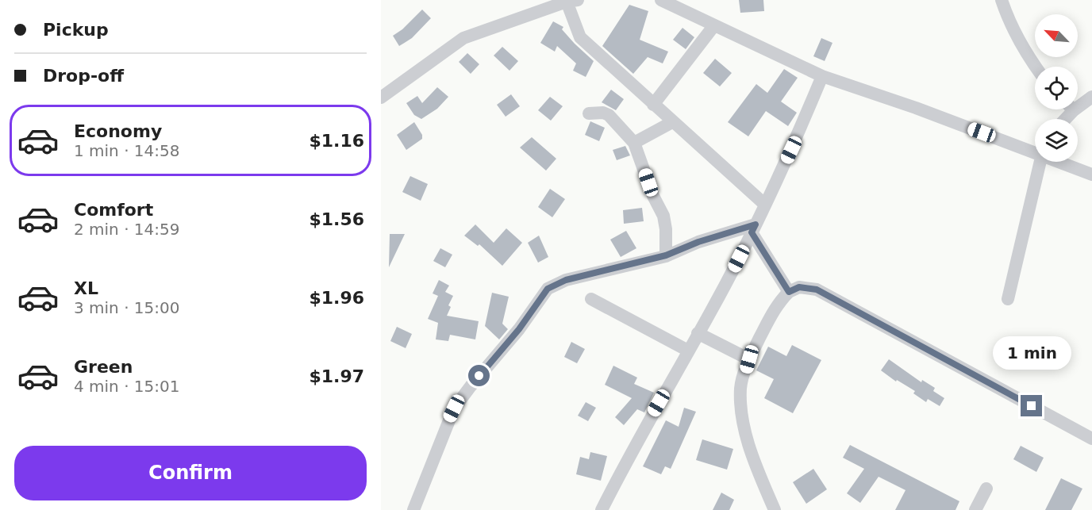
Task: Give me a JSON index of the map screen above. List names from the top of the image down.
{
  "north": "top left",
  "page": {
    "banner": ["Pickup", "Drop-off"],
    "list": [
      {
        "name": "Economy",
        "note": "1 min · 14:58",
        "value": "$1.16"
      },
      {
        "name": "Comfort",
        "note": "2 min · 14:59",
        "value": "$1.56"
      },
      {
        "name": "XL",
        "note": "3 min · 15:00",
        "value": "$1.96"
      },
      {
        "name": "Green",
        "note": "4 min · 15:01",
        "value": "$1.97"
      }
    ],
    "bubble": "1 min",
    "buttons": "Confirm"
  }
}
